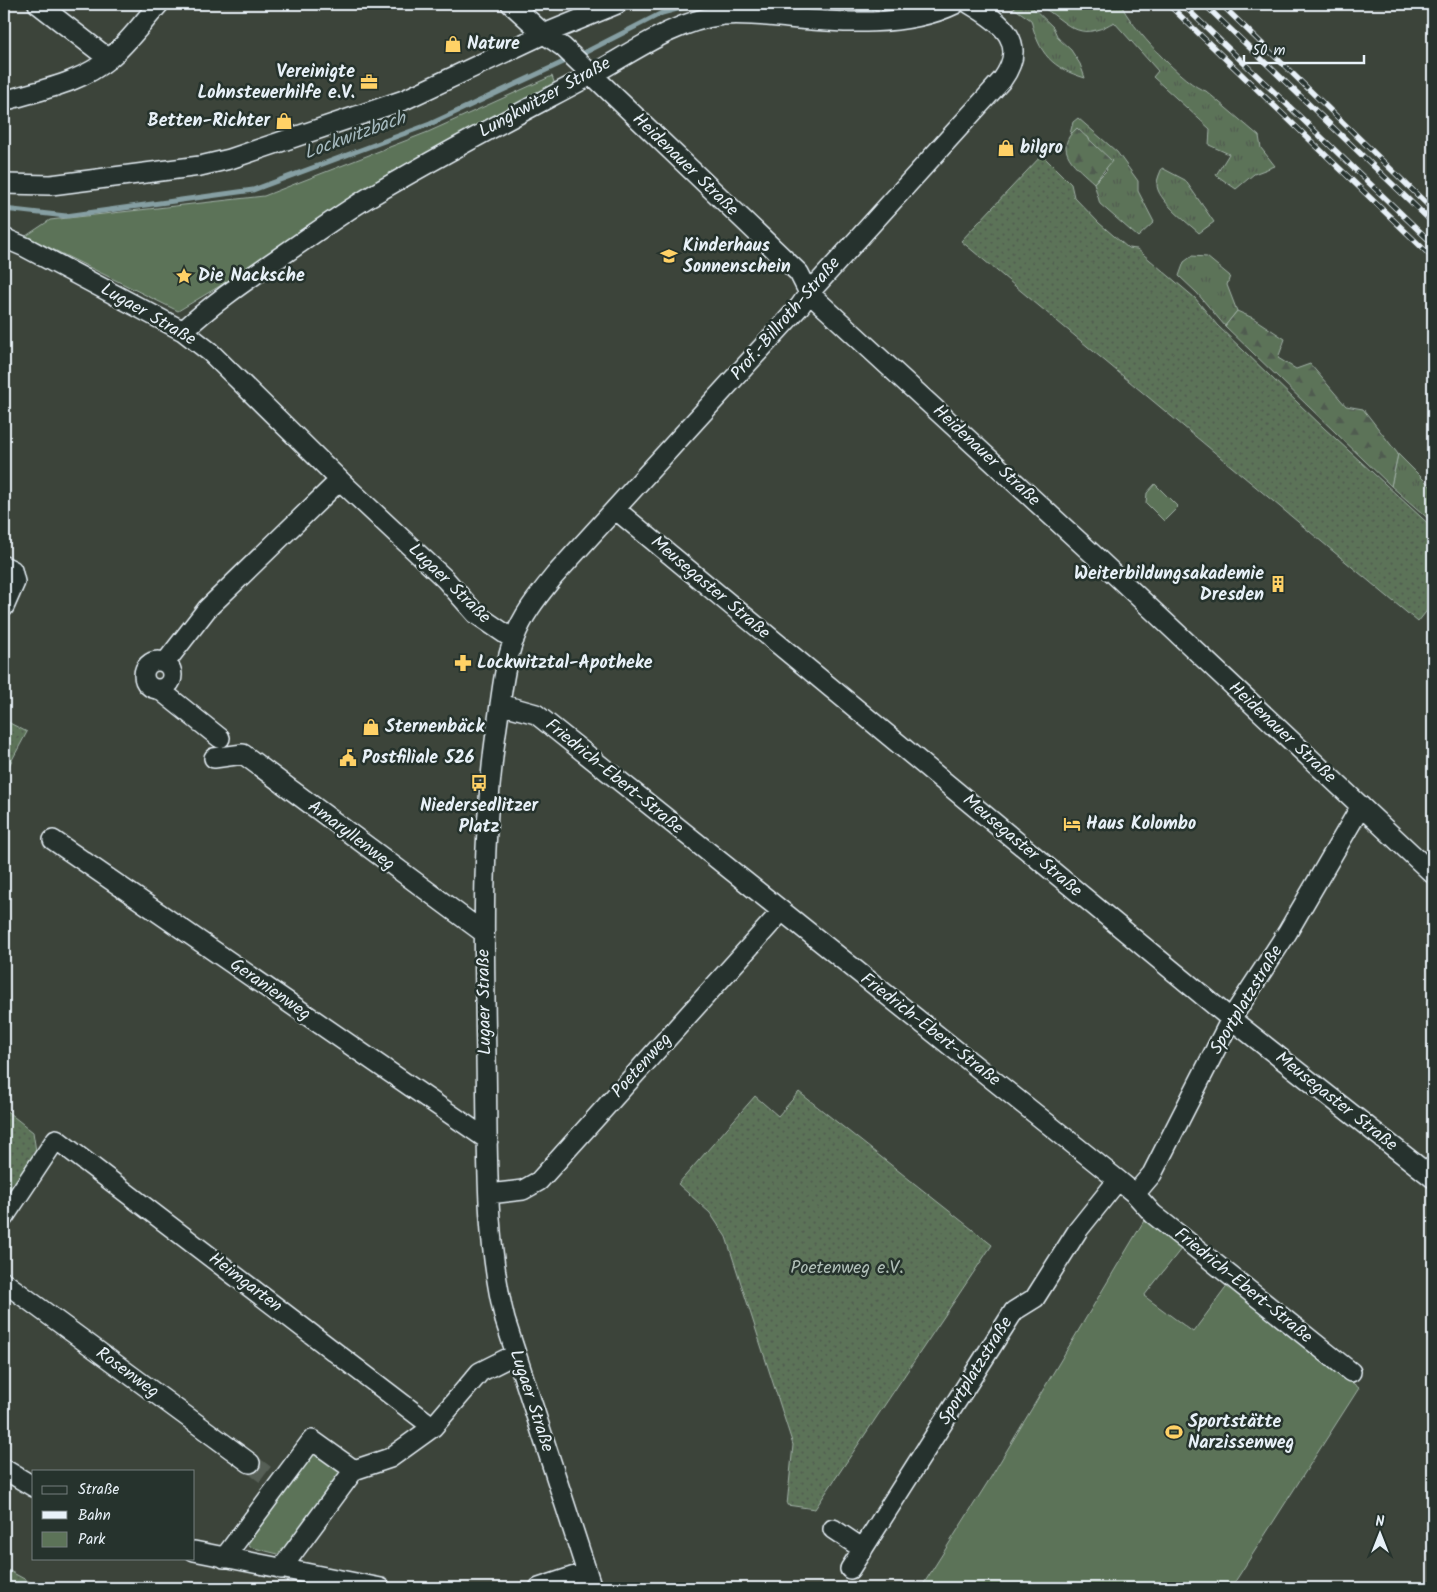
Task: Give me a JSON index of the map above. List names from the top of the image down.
{
  "streets": {
    "street": [
      "Lungkwitzer Straße",
      "Heidenauer Straße",
      "Lugaer Straße",
      "Prof.-Billroth-Straße",
      "Meusegaster Straße",
      "Friedrich-Ebert-Straße",
      "Amaryllenweg",
      "Geranienweg",
      "Sportplatzstraße",
      "Poetenweg",
      "Heimgarten",
      "Rosenweg"
    ]
  },
  "crossings": [
    ["Lungkwitzer Straße", "Heidenauer Straße"],
    ["Lungkwitzer Straße", "Lugaer Straße"],
    ["Heidenauer Straße", "Prof.-Billroth-Straße"],
    ["Heidenauer Straße", "Sportplatzstraße"],
    ["Lugaer Straße", "Prof.-Billroth-Straße"],
    ["Lugaer Straße", "Friedrich-Ebert-Straße"],
    ["Lugaer Straße", "Amaryllenweg"],
    ["Lugaer Straße", "Geranienweg"],
    ["Lugaer Straße", "Poetenweg"],
    ["Prof.-Billroth-Straße", "Meusegaster Straße"],
    ["Meusegaster Straße", "Sportplatzstraße"],
    ["Friedrich-Ebert-Straße", "Sportplatzstraße"],
    ["Friedrich-Ebert-Straße", "Poetenweg"]
  ],
  "water": ["Lockwitzbach"],
  "parks": ["Poetenweg e.V."],
  "places": {
    "shop": [
      "Nature",
      "Betten-Richter",
      "bilgro",
      "Sternenbäck"
    ],
    "office": ["Vereinigte Lohnsteuerhilfe e.V."],
    "school or university": ["Kinderhaus Sonnenschein"],
    "place": ["Die Nacksche"],
    "building": ["Weiterbildungsakademie Dresden"],
    "pharmacy": ["Lockwitztal-Apotheke"],
    "public building": ["Postfiliale 526"],
    "bus stop": ["Niedersedlitzer Platz"],
    "hotel": ["Haus Kolombo"],
    "sports": ["Sportstätte Narzissenweg"]
  },
  "legend": ["Straße", "Bahn", "Park"],
  "scale_bar": "50 m",
  "north": "top"
}
